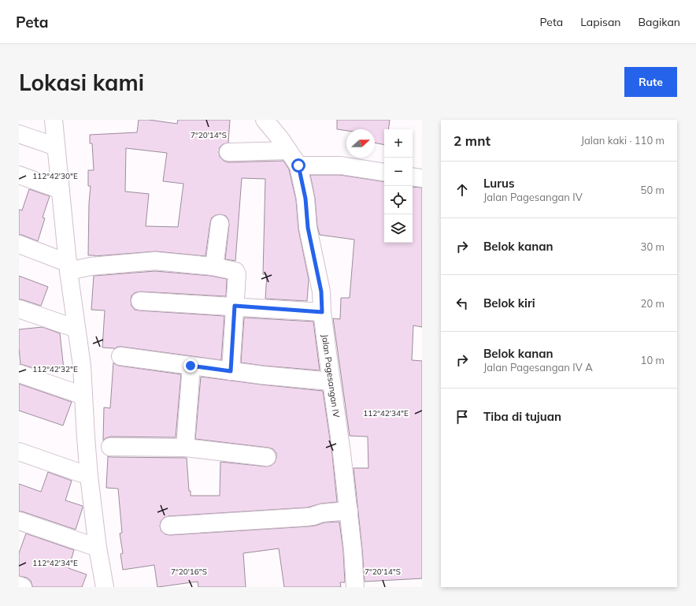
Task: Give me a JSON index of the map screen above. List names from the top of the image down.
{
  "streets": {
    "street": ["Jalan Pagesangan IV"]
  },
  "north": "right",
  "page": {
    "header": "Peta",
    "nav": ["Peta", "Lapisan", "Bagikan"],
    "buttons": "Rute",
    "title": "Lokasi kami",
    "heading": ["2 mnt", "Jalan kaki · 110 m"],
    "map_buttons": ["+", "−"],
    "list": [
      ["Lurus", "Jalan Pagesangan IV", "50 m"],
      ["Belok kanan", "30 m"],
      ["Belok kiri", "20 m"],
      ["Belok kanan", "Jalan Pagesangan IV A", "10 m"],
      "Tiba di tujuan"
    ]
  },
  "coordinates": [
    "7°20'14\"S",
    "112°42'30\"E",
    "112°42'32\"E",
    "112°42'34\"E",
    "7°20'16\"S"
  ]
}
